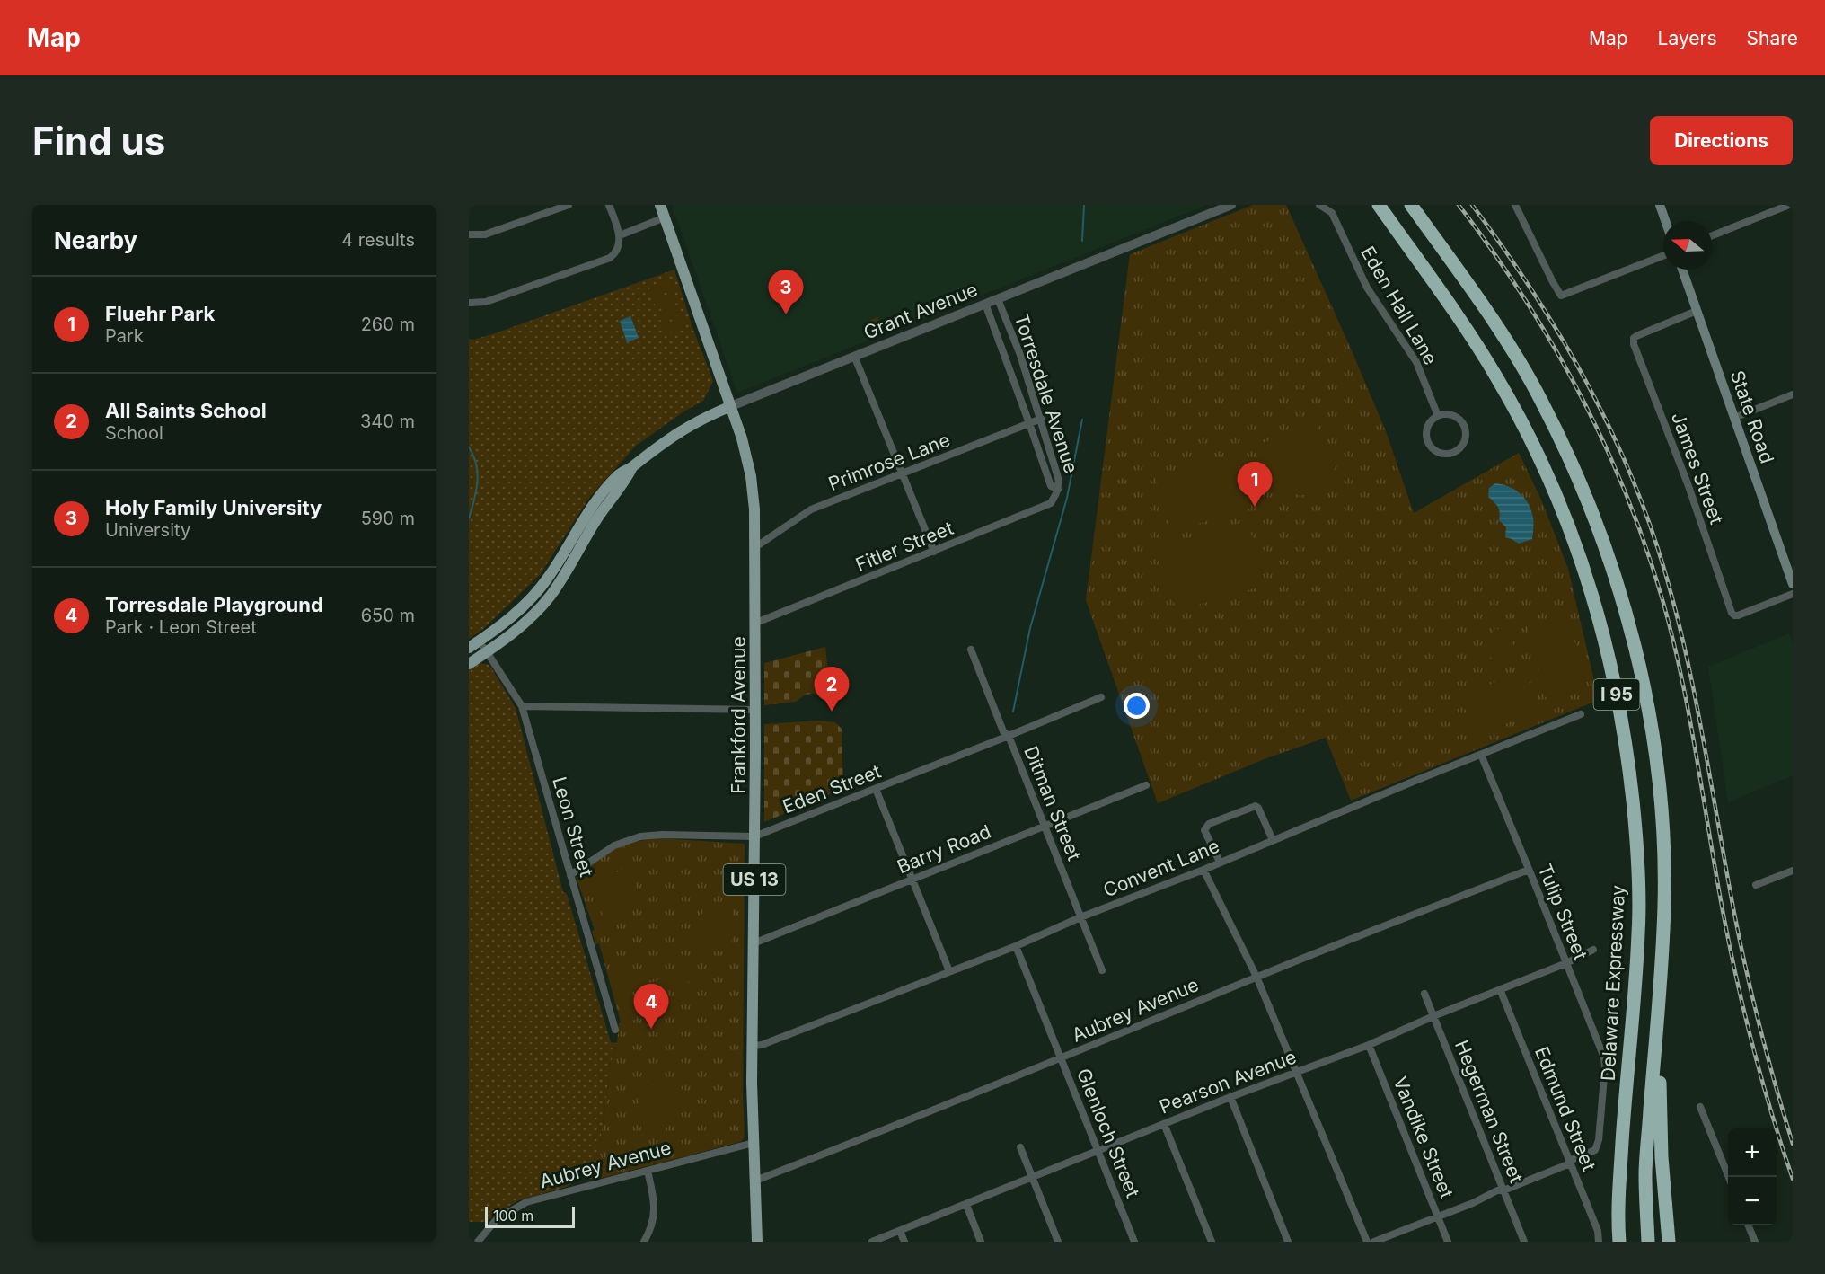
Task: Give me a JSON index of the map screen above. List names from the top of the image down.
{
  "streets": {
    "highway": ["I 95", "Delaware Expressway"],
    "main road": [
      "Grant Avenue",
      "State Road",
      "Frankford Avenue",
      "US 13"
    ],
    "street": [
      "Eden Hall Lane",
      "Torresdale Avenue",
      "Primrose Lane",
      "James Street",
      "Fitler Street",
      "Eden Street",
      "Ditman Street",
      "Leon Street",
      "Barry Road",
      "Convent Lane",
      "Tulip Street",
      "Aubrey Avenue",
      "Pearson Avenue",
      "Edmund Street",
      "Hegerman Street",
      "Glenloch Street",
      "Vandike Street"
    ]
  },
  "crossings": [
    ["Grant Avenue", "Torresdale Avenue"],
    ["Grant Avenue", "Frankford Avenue"],
    ["Grant Avenue", "Leon Street"],
    ["Torresdale Avenue", "Primrose Lane"],
    ["Torresdale Avenue", "Fitler Street"],
    ["State Road", "James Street"],
    ["Primrose Lane", "Frankford Avenue"],
    ["Fitler Street", "Frankford Avenue"],
    ["Frankford Avenue", "Eden Street"],
    ["Frankford Avenue", "Barry Road"],
    ["Frankford Avenue", "Convent Lane"],
    ["Frankford Avenue", "Aubrey Avenue"],
    ["Eden Street", "Ditman Street"],
    ["Eden Street", "Leon Street"],
    ["Ditman Street", "Barry Road"],
    ["Ditman Street", "Convent Lane"],
    ["Convent Lane", "Tulip Street"],
    ["Convent Lane", "Glenloch Street"],
    ["Tulip Street", "Aubrey Avenue"],
    ["Tulip Street", "Pearson Avenue"],
    ["Tulip Street", "Edmund Street"],
    ["Aubrey Avenue", "Glenloch Street"],
    ["Pearson Avenue", "Edmund Street"],
    ["Pearson Avenue", "Hegerman Street"],
    ["Pearson Avenue", "Glenloch Street"],
    ["Pearson Avenue", "Vandike Street"]
  ],
  "scale_bar": "100 m",
  "north": "left",
  "page": {
    "header": "Map",
    "nav": ["Map", "Layers", "Share"],
    "buttons": "Directions",
    "title": "Find us",
    "heading": ["Nearby", "4 results"],
    "pins": [
      "3",
      "1",
      "2",
      "4"
    ],
    "list": [
      {
        "mark": "1",
        "name": "Fluehr Park",
        "note": "Park",
        "value": "260 m"
      },
      {
        "mark": "2",
        "name": "All Saints School",
        "note": "School",
        "value": "340 m"
      },
      {
        "mark": "3",
        "name": "Holy Family University",
        "note": "University",
        "value": "590 m"
      },
      {
        "mark": "4",
        "name": "Torresdale Playground",
        "note": "Park · Leon Street",
        "value": "650 m"
      }
    ],
    "map_buttons": ["+", "−"],
    "scale": "100 m"
  }
}
